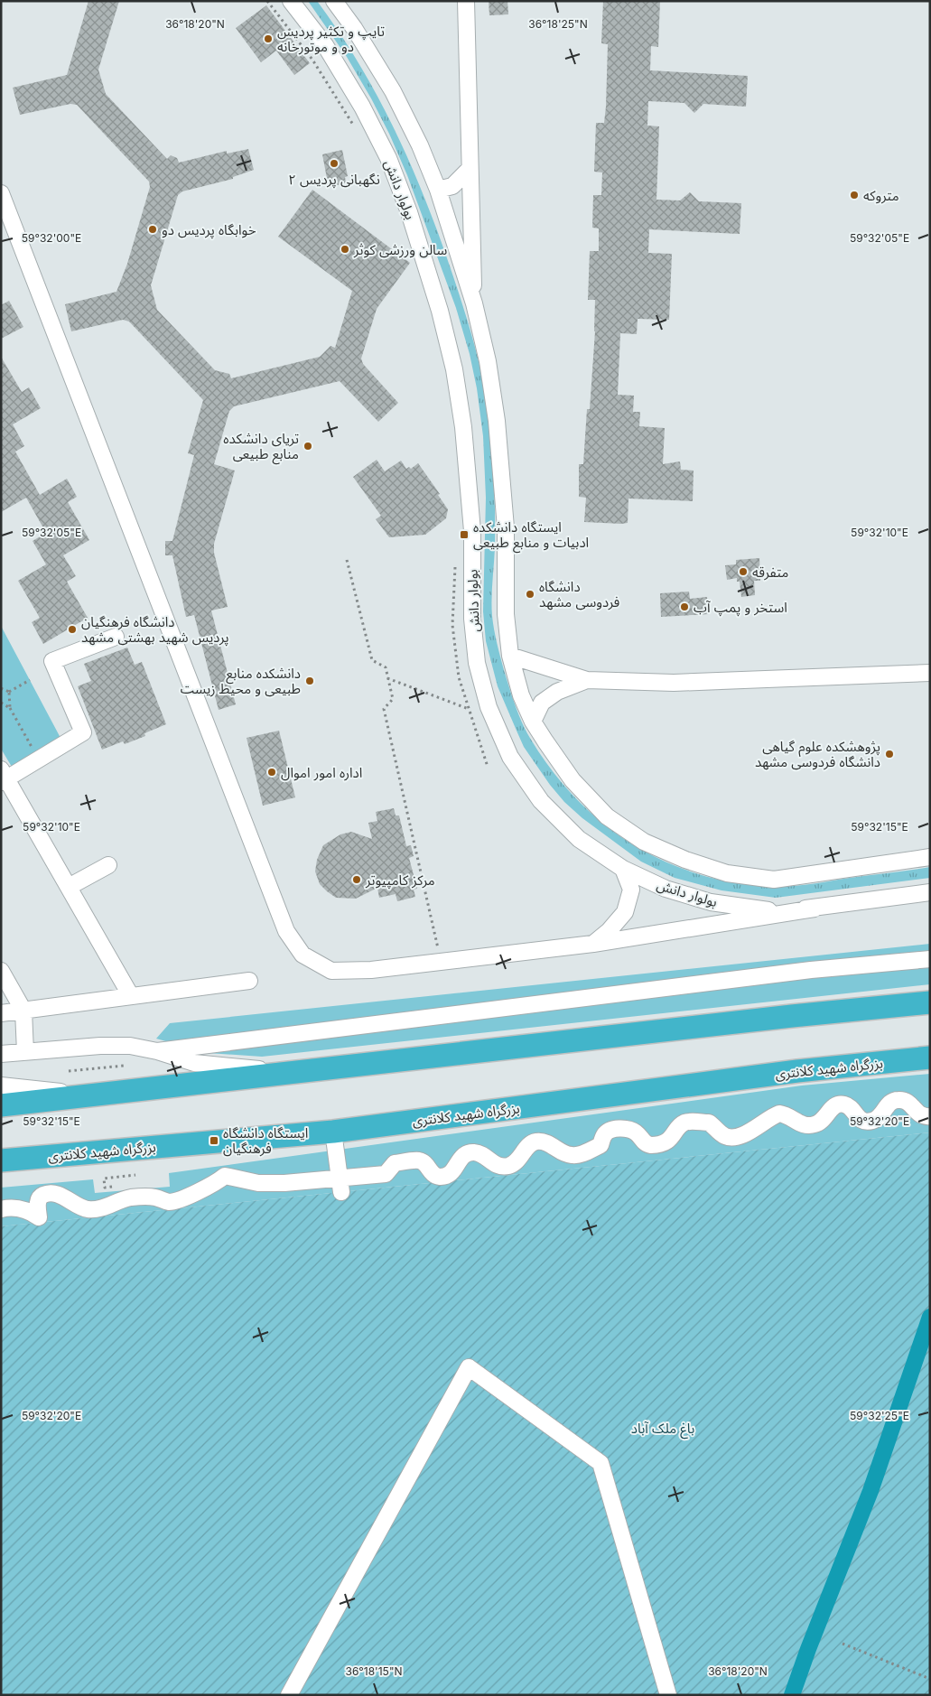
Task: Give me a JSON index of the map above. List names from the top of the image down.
{
  "streets": {
    "highway": ["بزرگراه شهید کلانتری"],
    "street": ["بولوار دانش"]
  },
  "parks": ["باغ ملک آباد"],
  "places": {
    "other": [
      "تایپ و تکثیر پردیس دو و موتورخانه",
      "نگهبانی پردیس ۲",
      "متروکه",
      "خوابگاه پردیس دو",
      "سالن ورزشی کوثر",
      "تریای دانشکده منابع طبیعی",
      "متفرقه",
      "دانشگاه فردوسی مشهد",
      "استخر و پمپ آب",
      "دانشگاه فرهنگیان پردیس شهید بهشتی مشهد",
      "دانشکده منابع طبیعی و محیط زیست",
      "پژوهشکده علوم گیاهی دانشگاه فردوسی مشهد",
      "اداره امور اموال",
      "مرکز کامپیوتر"
    ],
    "transit": ["ایستگاه دانشکده ادبیات و منابع طبیعی", "ایستگاه دانشگاه فرهنگیان"]
  },
  "coordinates": [
    "36°18'20\"N",
    "36°18'25\"N",
    "59°32'00\"E",
    "59°32'05\"E",
    "59°32'10\"E",
    "59°32'15\"E",
    "59°32'20\"E",
    "59°32'25\"E",
    "36°18'15\"N"
  ]
}
